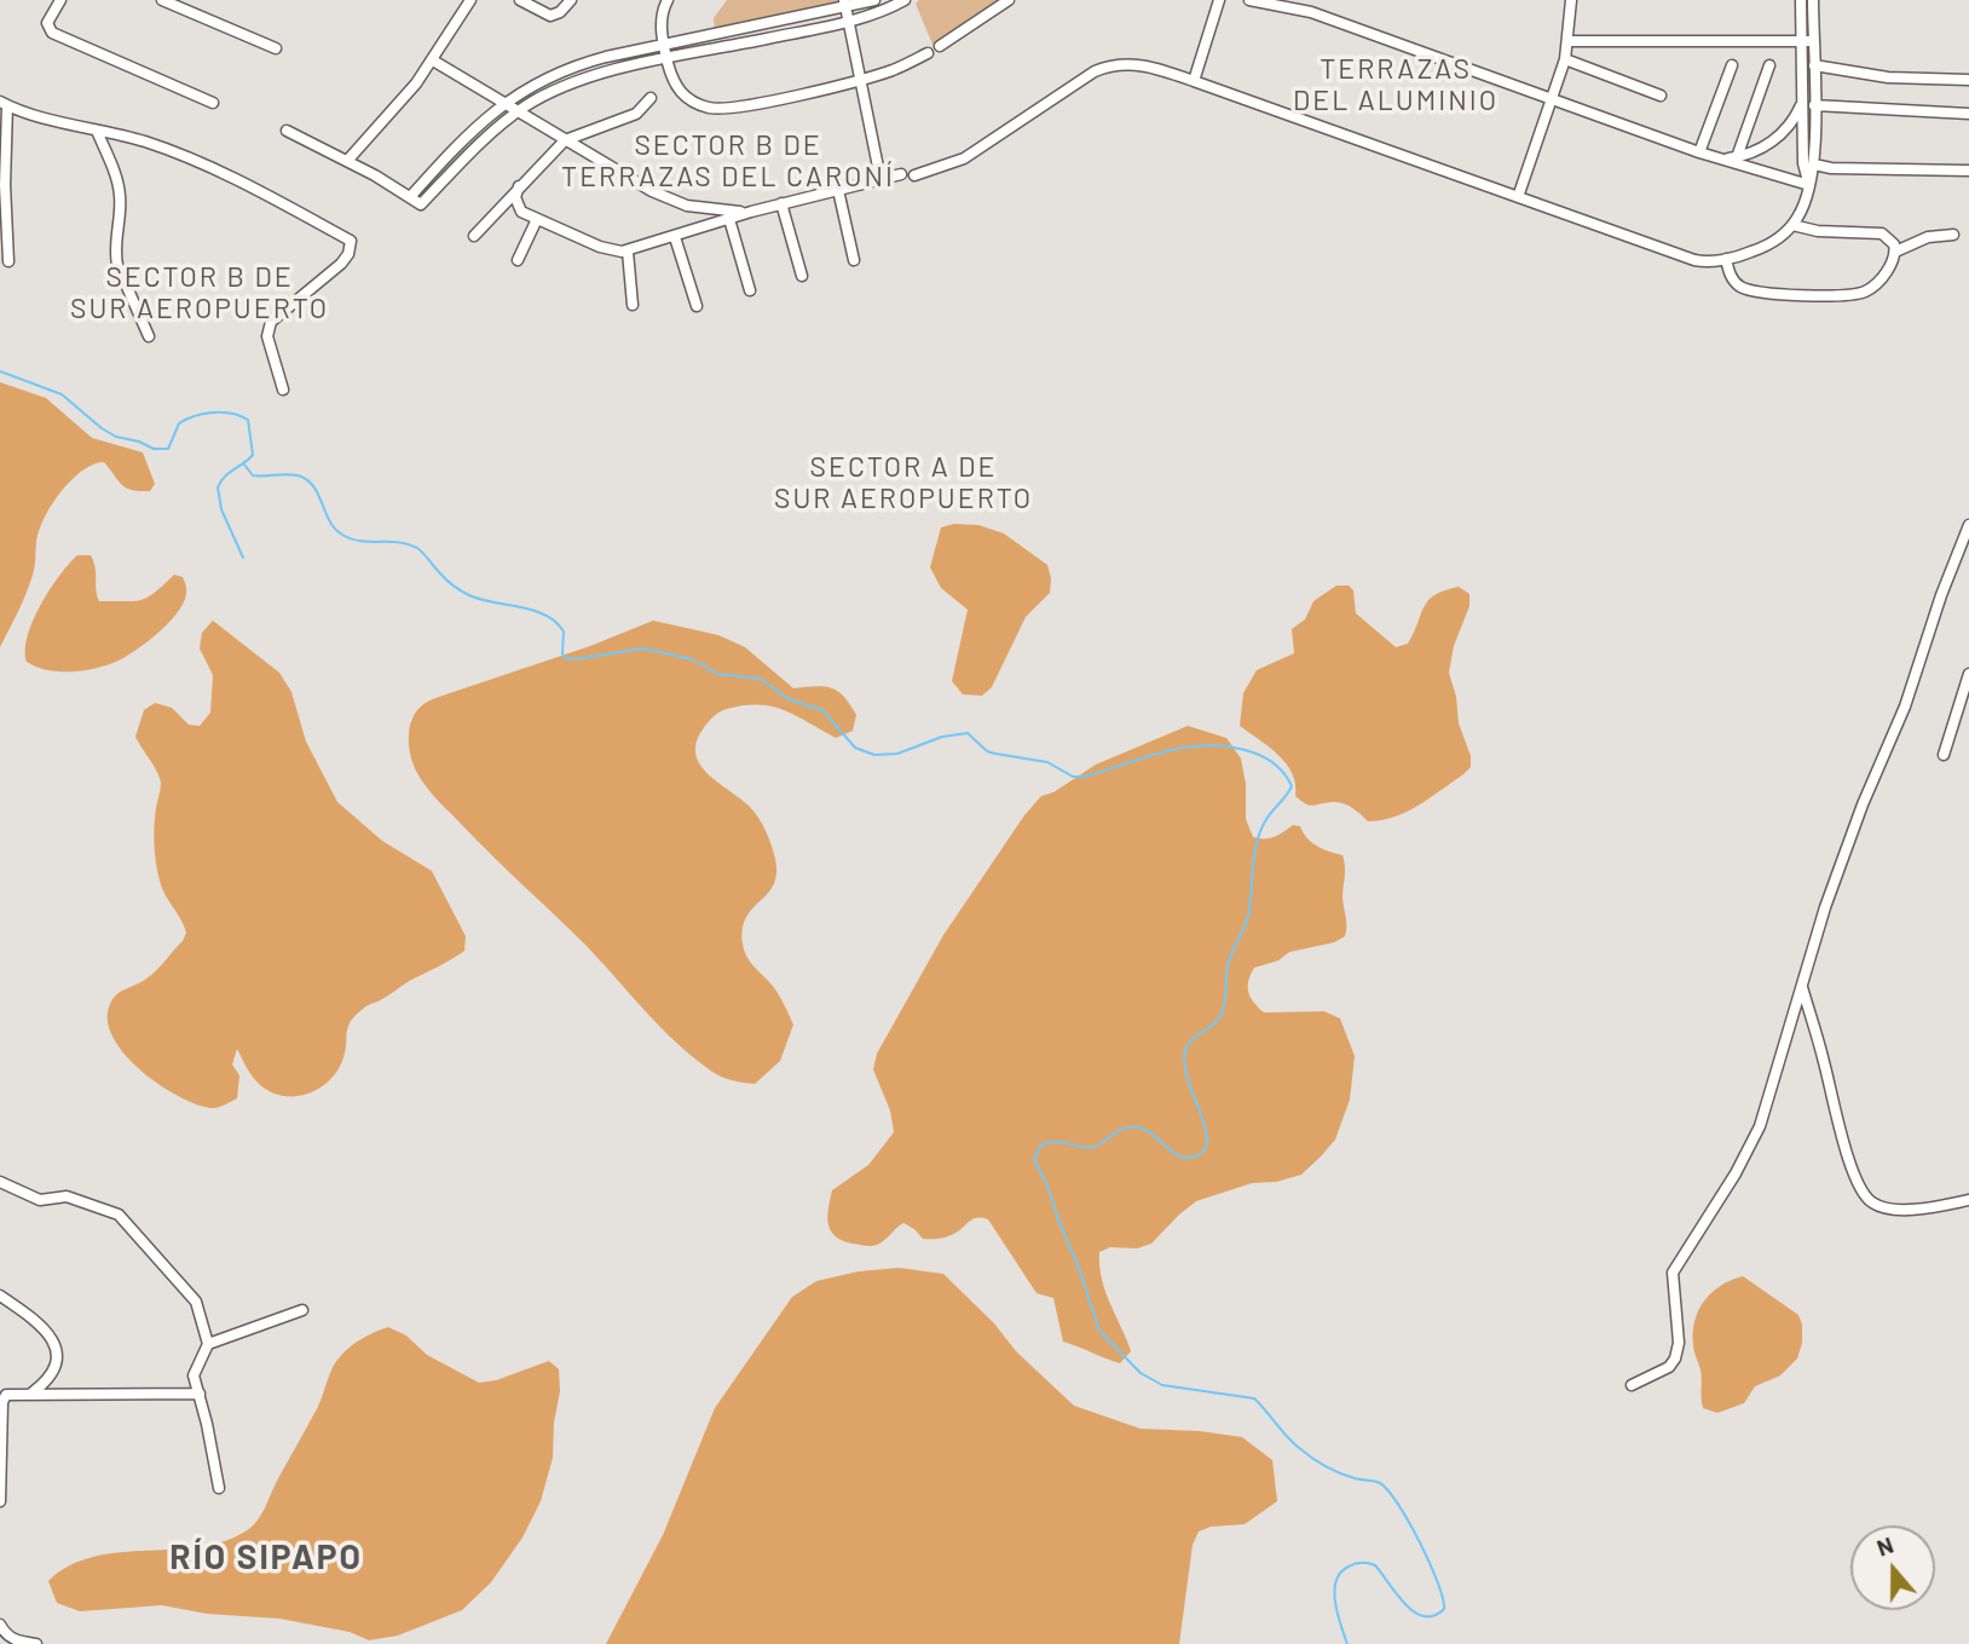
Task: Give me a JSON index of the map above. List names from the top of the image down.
{
  "districts": [
    "TERRAZAS DEL ALUMINIO",
    "SECTOR B DE TERRAZAS DEL CARONÍ",
    "SECTOR B DE SUR AEROPUERTO",
    "SECTOR A DE SUR AEROPUERTO",
    "RÍO SIPAPO"
  ],
  "north": "top"
}
